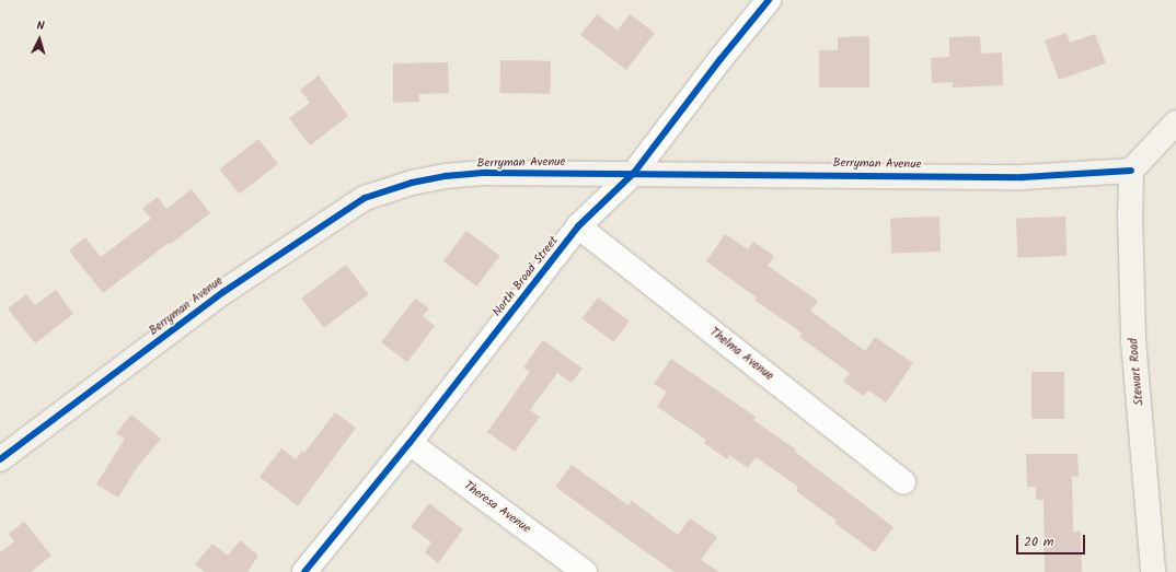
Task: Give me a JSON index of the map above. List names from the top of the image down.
{
  "streets": {
    "street": [
      "Berryman Avenue",
      "North Broad Street",
      "Thelma Avenue",
      "Stewart Road",
      "Theresa Avenue"
    ]
  },
  "crossings": [
    ["Berryman Avenue", "North Broad Street"],
    ["Berryman Avenue", "Stewart Road"],
    ["North Broad Street", "Thelma Avenue"],
    ["North Broad Street", "Theresa Avenue"]
  ],
  "scale_bar": "20 m",
  "north": "top"
}
